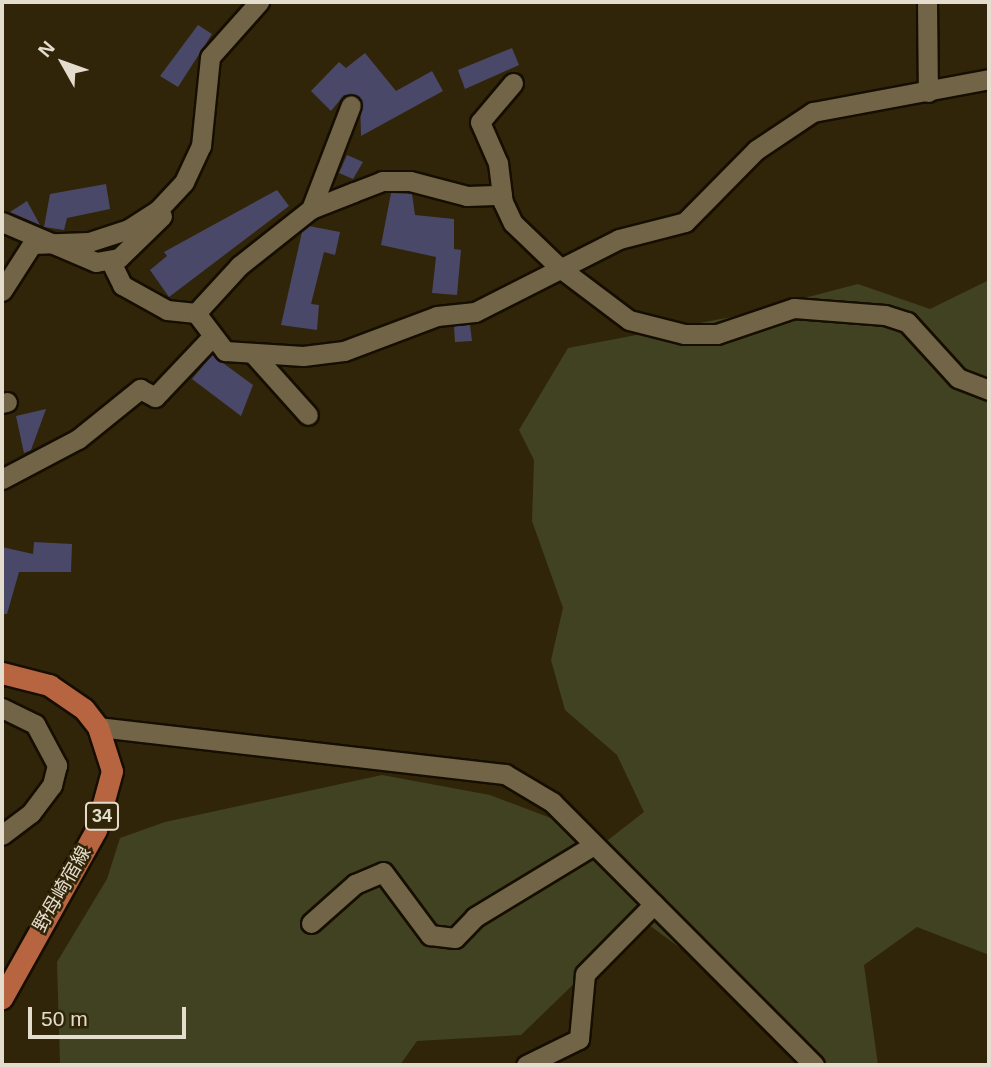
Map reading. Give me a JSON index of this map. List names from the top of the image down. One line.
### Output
{"streets":{"main road":["34","野母崎宿線"]},"scale_bar":"50 m","north":"top left"}
